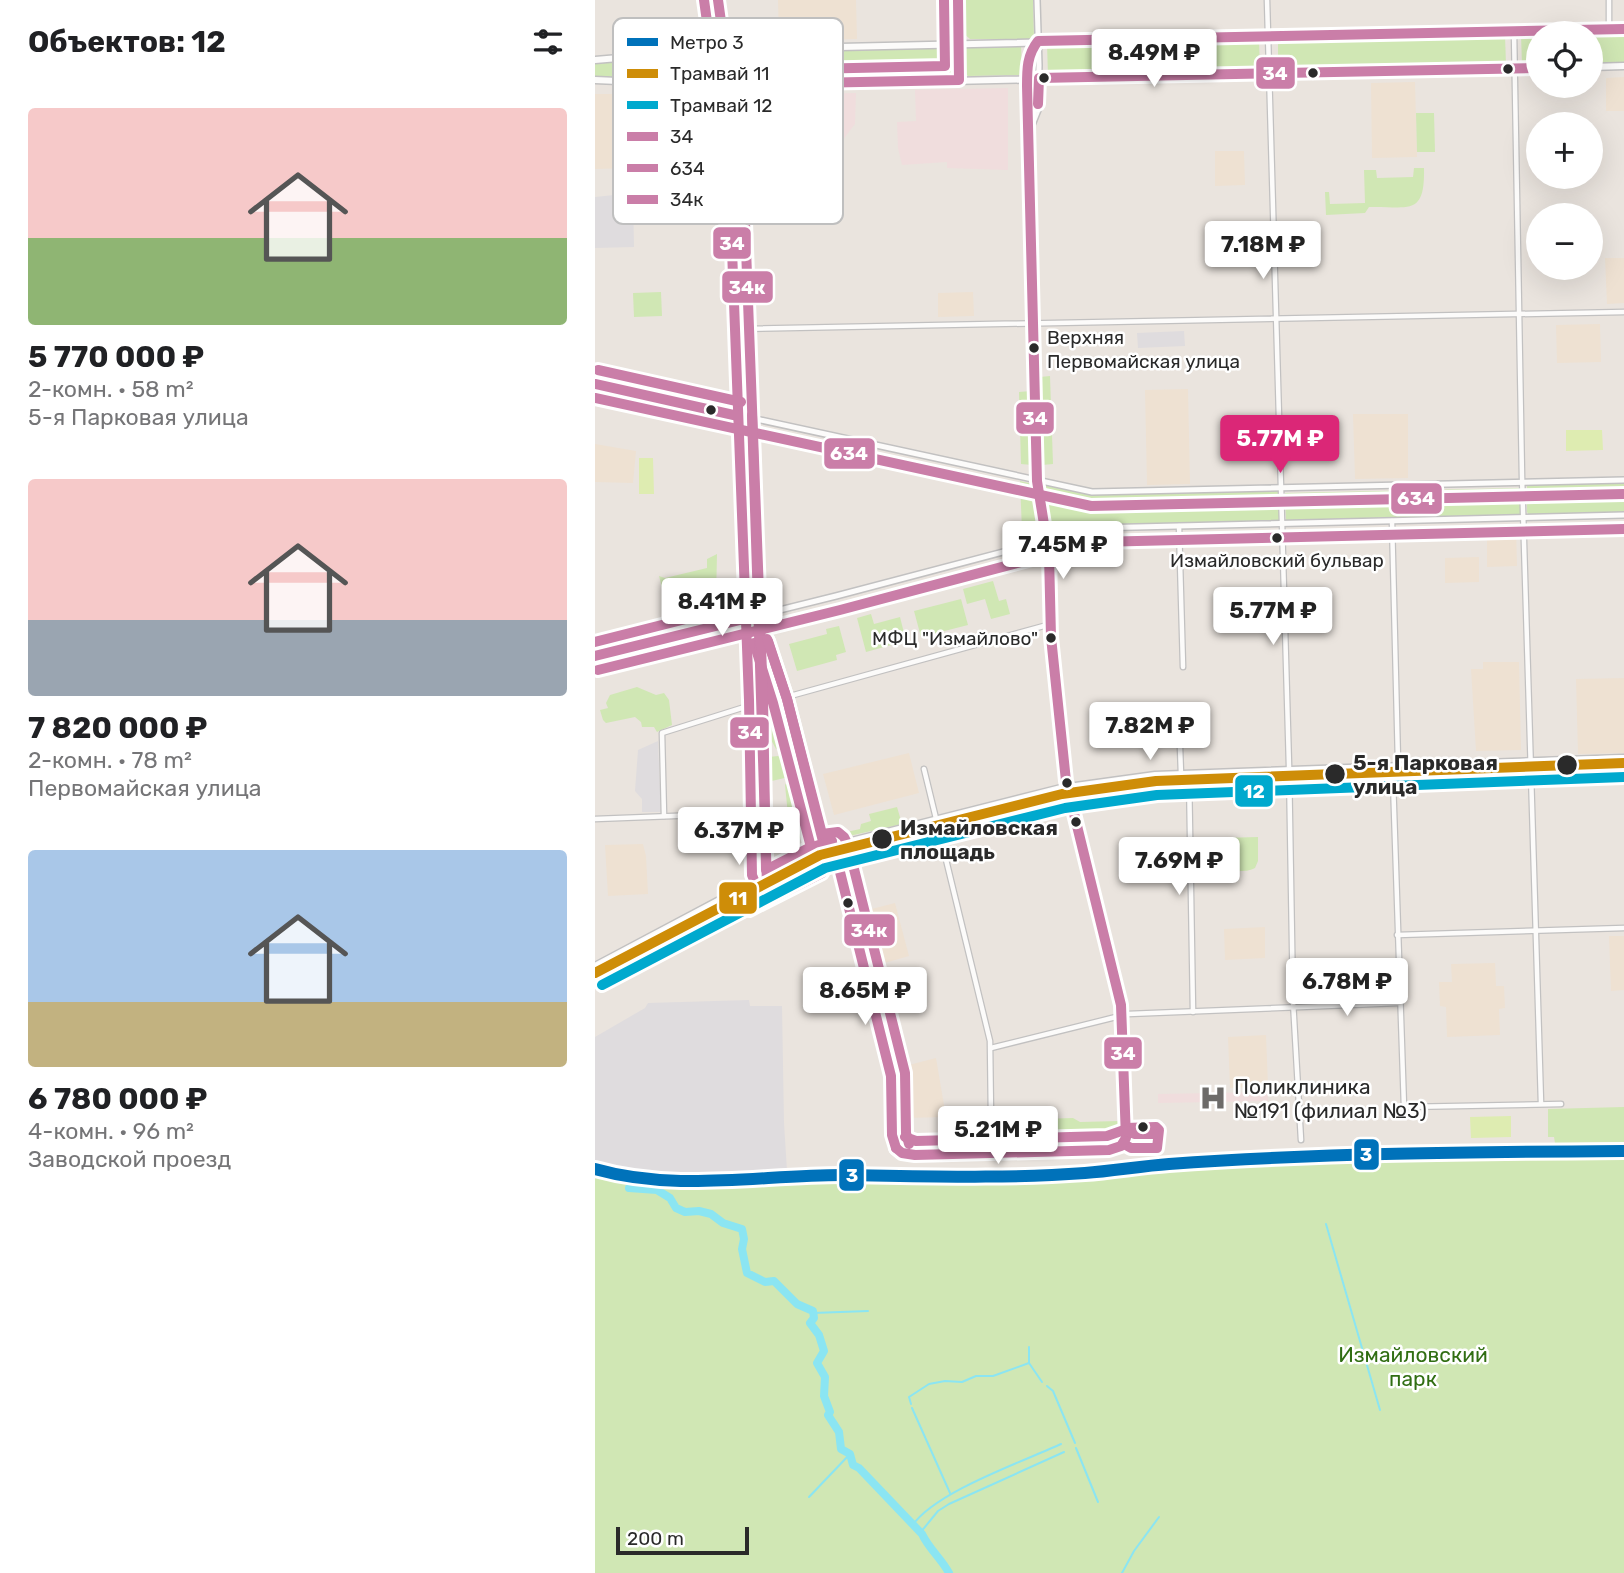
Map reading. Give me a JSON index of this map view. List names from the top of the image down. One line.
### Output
{"parks":["Измайловский парк"],"places":{"other":["Верхняя Первомайская улица","Измайловский бульвар","МФЦ \"Измайлово\"","5-я Парковая улица","Измайловская площадь"],"hospital":["Поликлиника №191 (филиал №3)"]},"lines":["transit line 34","transit line 34к","transit line 634","tram line 11","tram line 12","metro line 3"],"legend":["Метро 3","Трамвай 11","Трамвай 12","34","634","34к"],"scale_bar":"200 m","page":{"heading":"Объектов: 12","map_buttons":["+","−"],"price":["8.49M ₽","7.18M ₽","5.77M ₽","7.45M ₽","8.41M ₽","5.77M ₽","7.82M ₽","6.37M ₽","7.69M ₽","6.78M ₽","8.65M ₽","5.21M ₽"],"list":[{"name":"5 770 000 ₽","note":"2-комн. · 58 m² · 5-я Парковая улица"},{"name":"7 820 000 ₽","note":"2-комн. · 78 m² · Первомайская улица"},{"name":"6 780 000 ₽","note":"4-комн. · 96 m² · Заводской проезд"}],"scale":"200 m"}}
